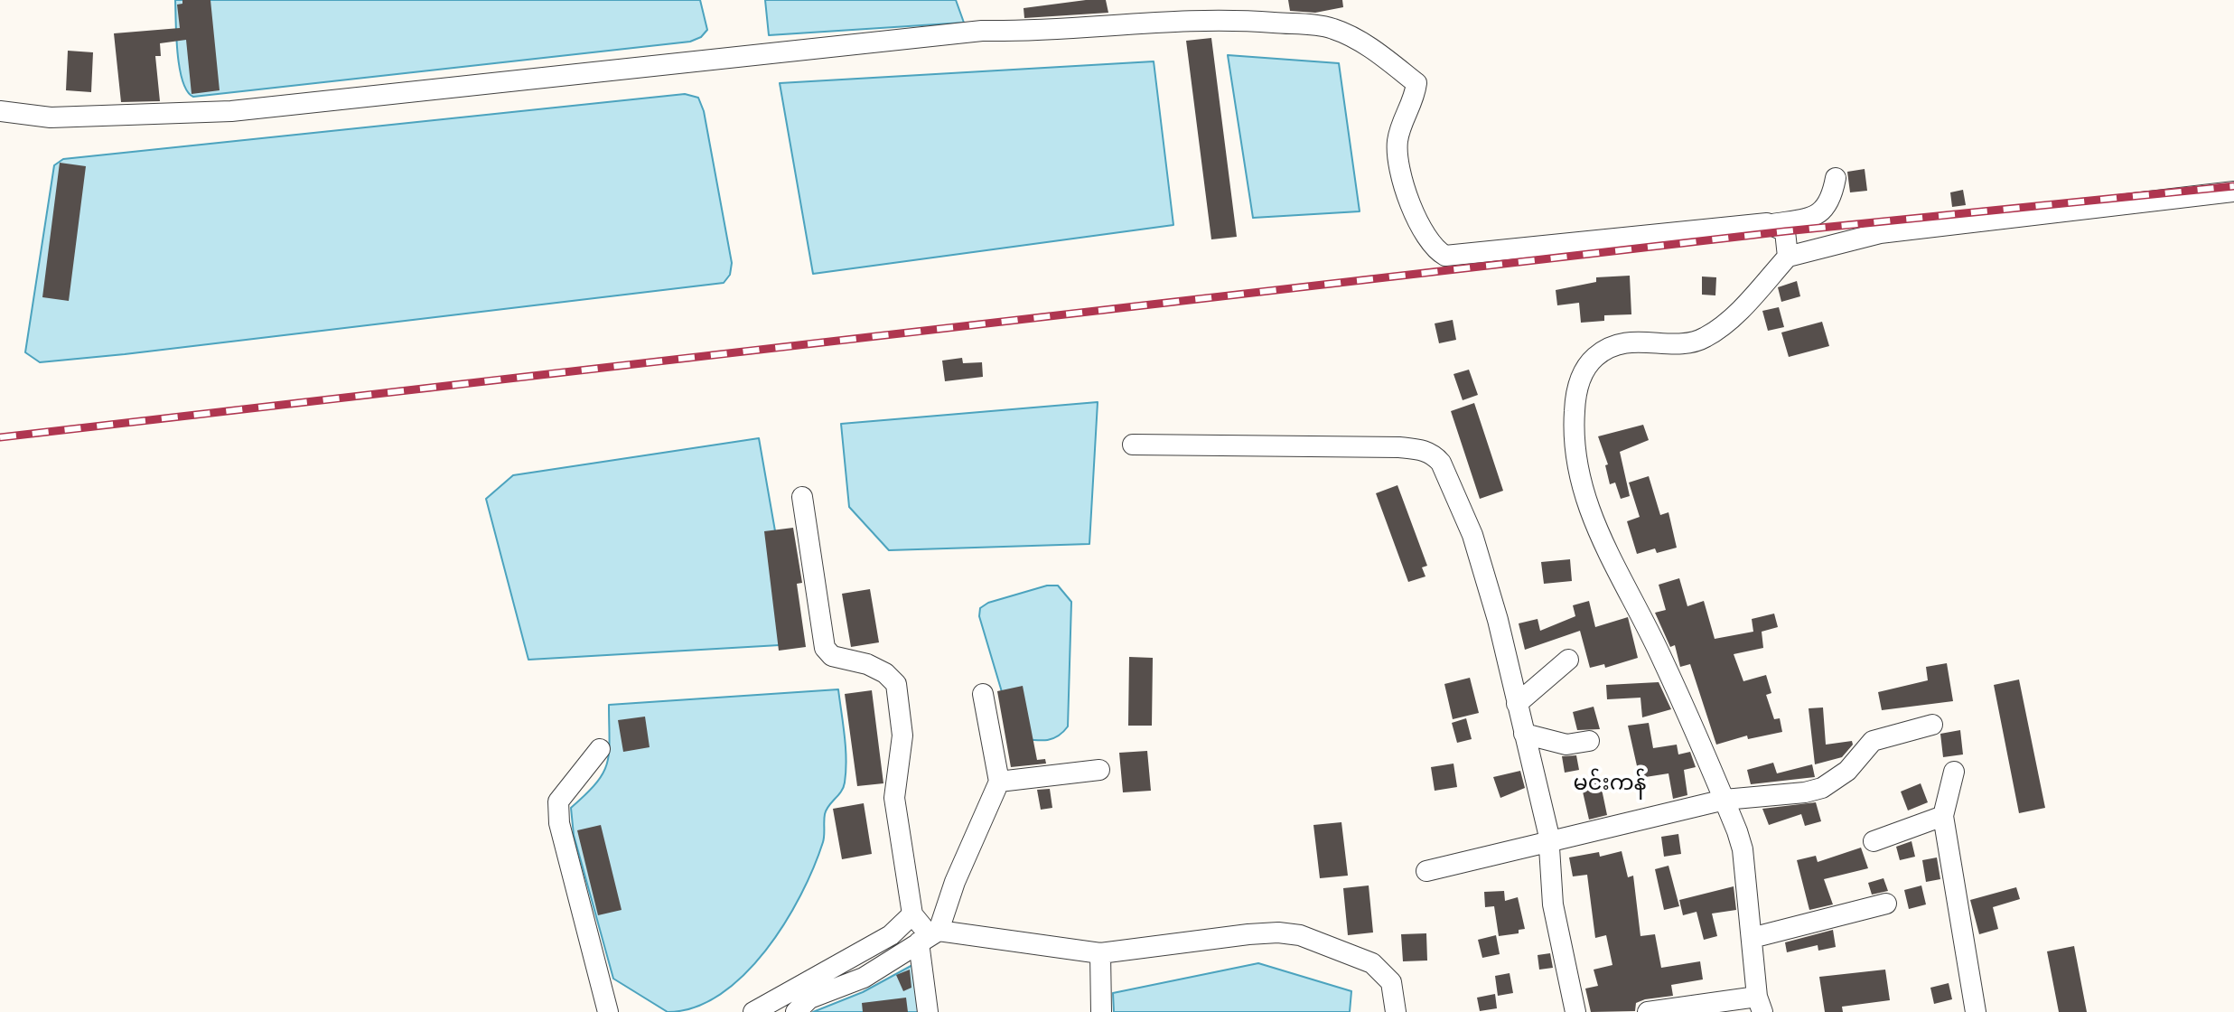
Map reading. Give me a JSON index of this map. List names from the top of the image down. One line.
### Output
{"districts":["မင်းကန်"]}
